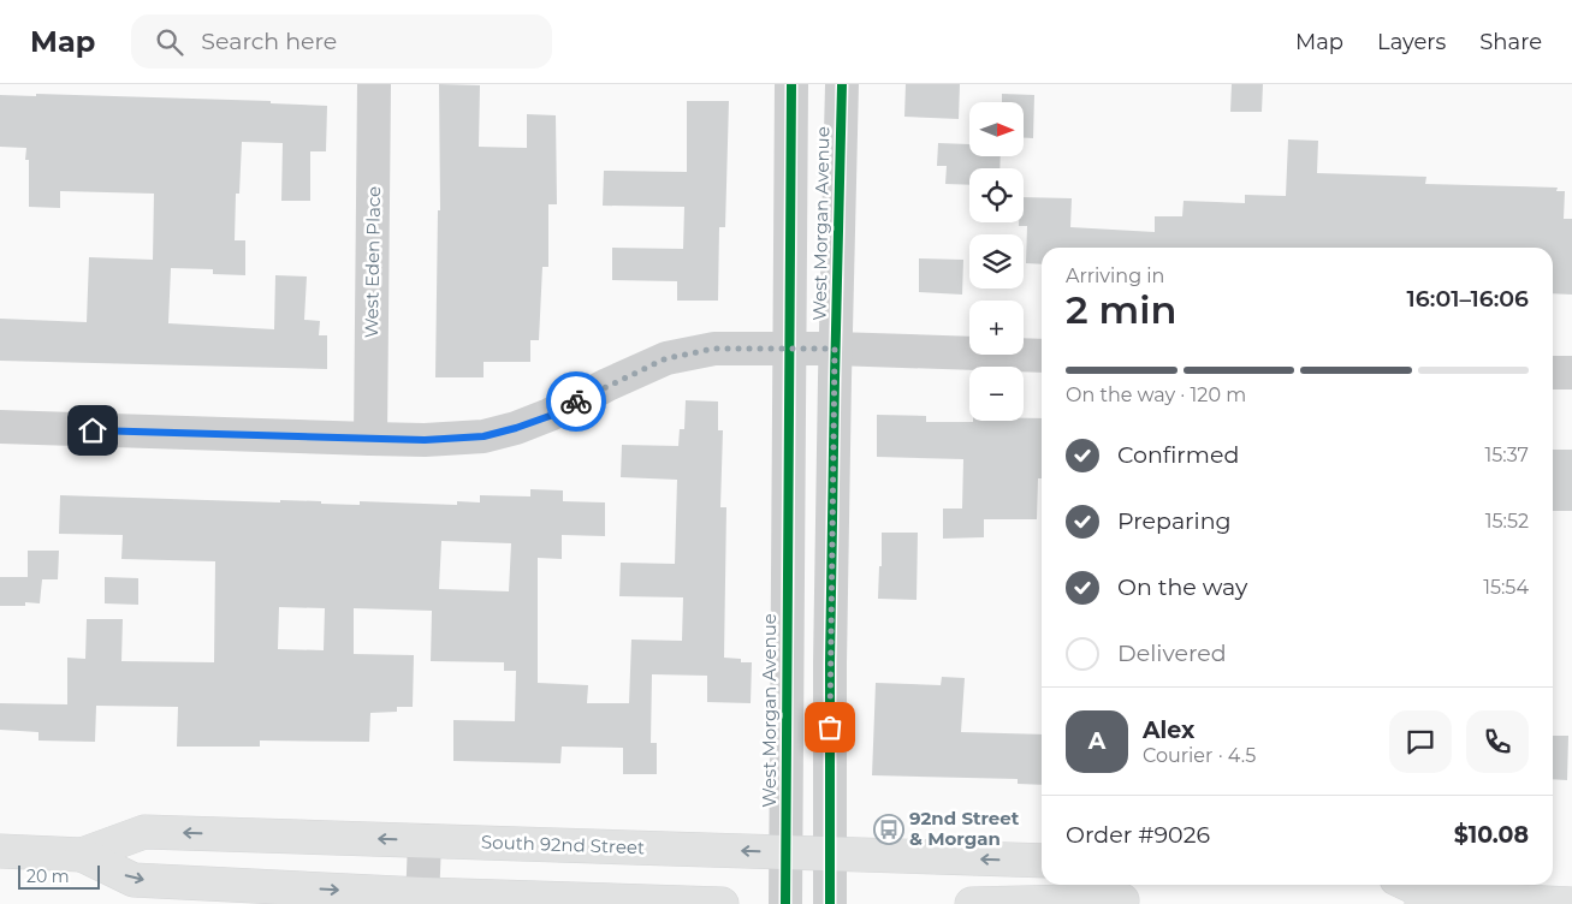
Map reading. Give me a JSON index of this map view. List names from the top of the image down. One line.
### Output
{"streets":{"main road":["South 92nd Street"],"street":["West Morgan Avenue","West Eden Place"]},"crossings":[["West Morgan Avenue","South 92nd Street"]],"places":{"bus stop":["92nd Street & Morgan"]},"scale_bar":"20 m","north":"right","page":{"header":"Map","search":"Search here","nav":["Map","Layers","Share"],"map_buttons":["+","−"],"heading":["2 min","Arriving in","16:01–16:06"],"panel":["Alex","Courier · 4.5","Order #9026","$10.08"],"bar":"On the way · 120 m","list":[["Confirmed","15:37"],["Preparing","15:52"],["On the way","15:54"],"Delivered"],"round":"A","scale":"20 m"}}
